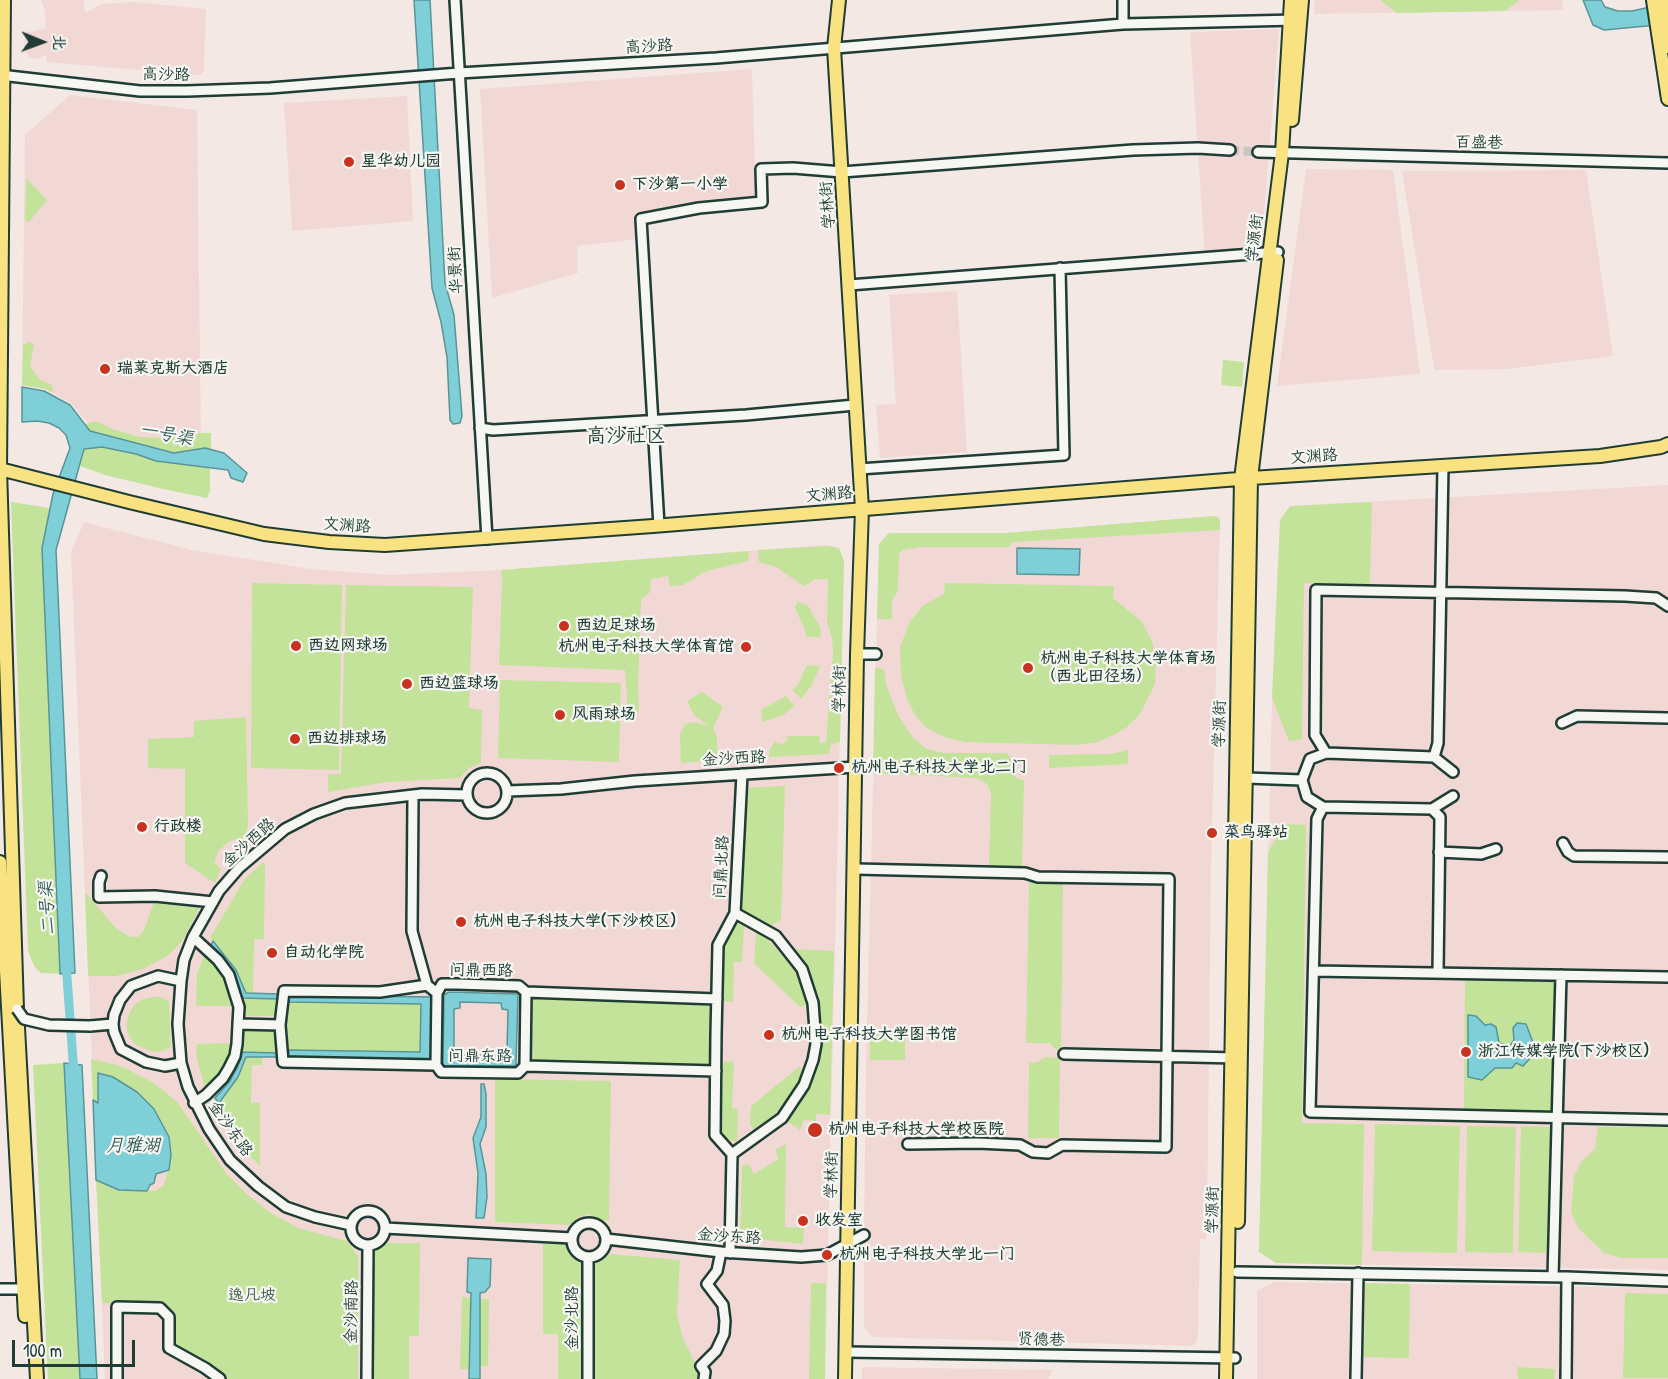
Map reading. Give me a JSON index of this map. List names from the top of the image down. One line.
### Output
{"streets":{"main road":["学林街","学源街","文渊路"],"street":["高沙路","百盛巷","华景街","金沙西路","问鼎北路","问鼎西路","问鼎东路","金沙东路","金沙南路","金沙北路","贤德巷"]},"crossings":[["高沙路","学林街"],["高沙路","学源街"],["高沙路","华景街"],["百盛巷","学源街"],["学林街","文渊路"],["学林街","金沙西路"],["学林街","金沙东路"],["学林街","贤德巷"],["学源街","文渊路"],["学源街","贤德巷"],["华景街","文渊路"],["金沙西路","问鼎北路"],["金沙西路","金沙东路"],["问鼎西路","问鼎东路"],["金沙东路","金沙南路"],["金沙东路","金沙北路"]],"districts":["高沙社区"],"water":["一号渠","二号渠","月雅湖"],"parks":["逸凡坡"],"places":["星华幼儿园","下沙第一小学","瑞莱克斯大酒店","西边足球场","西边网球场","杭州电子科技大学体育馆","杭州电子科技大学体育场 （西北田径场）","西边篮球场","风雨球场","西边排球场","杭州电子科技大学北二门","行政楼","菜鸟驿站","杭州电子科技大学(下沙校区)","自动化学院","杭州电子科技大学图书馆","浙江传媒学院(下沙校区)","杭州电子科技大学校医院","收发室","杭州电子科技大学北一门"],"scale_bar":"100 m","north":"right"}
